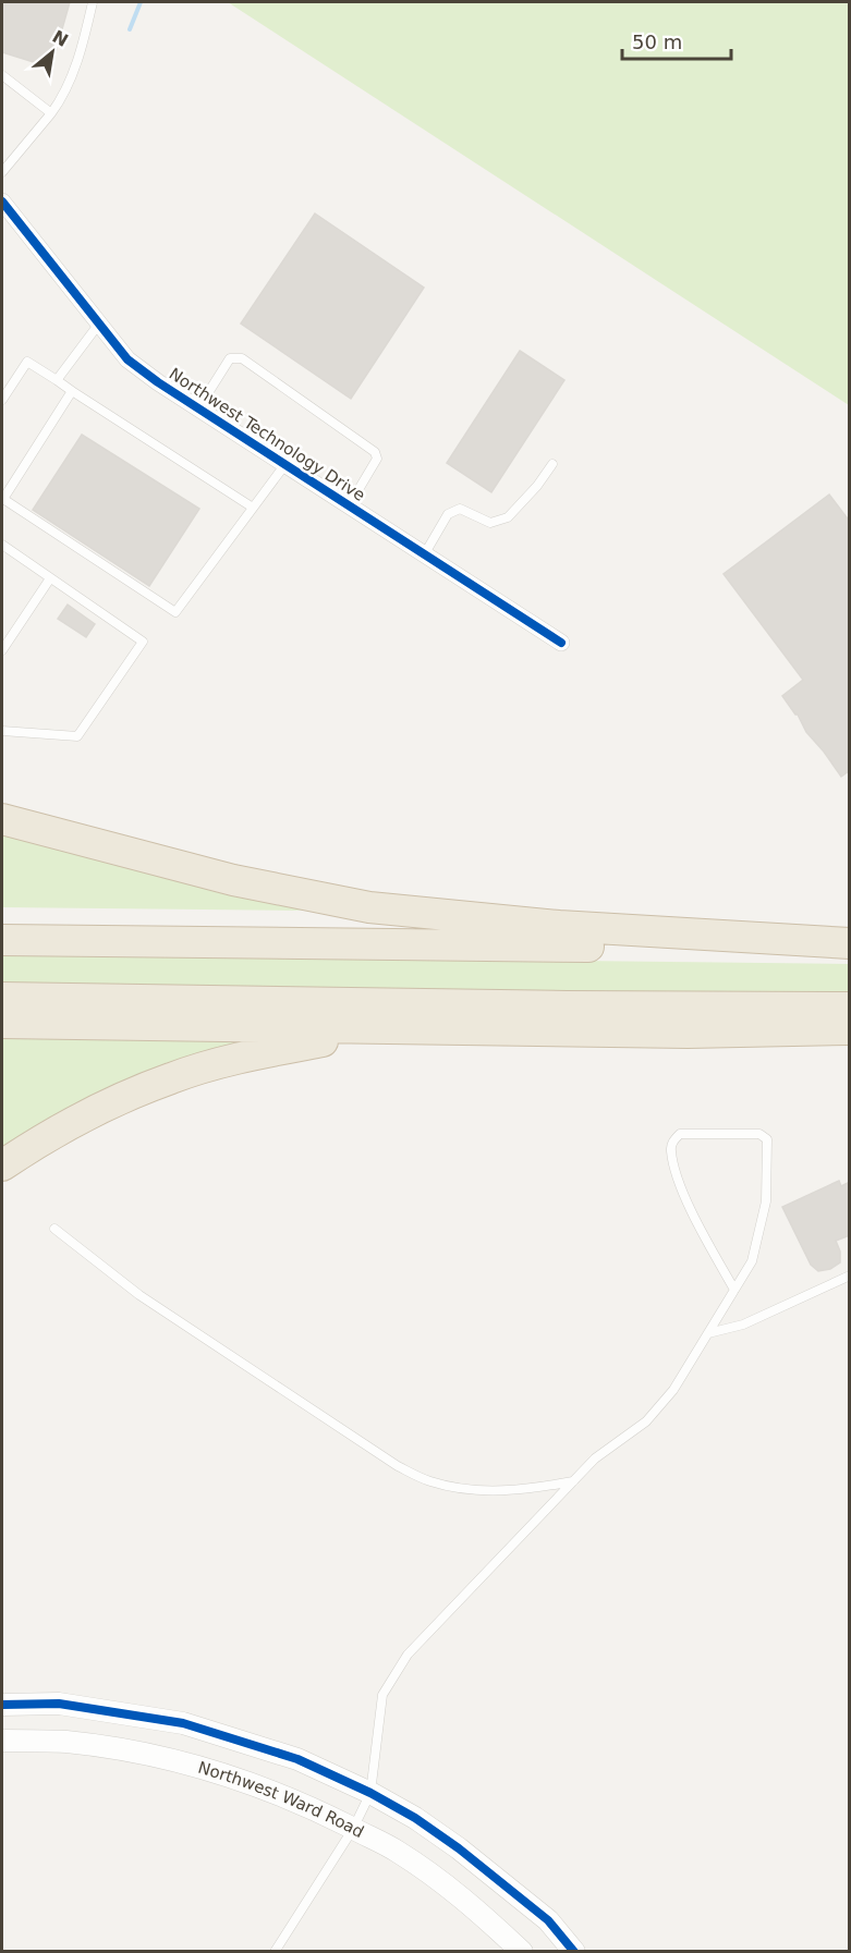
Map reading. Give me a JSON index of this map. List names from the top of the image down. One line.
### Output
{"streets":{"street":["Northwest Technology Drive","Northwest Ward Road"]},"scale_bar":"50 m","north":"top right"}
